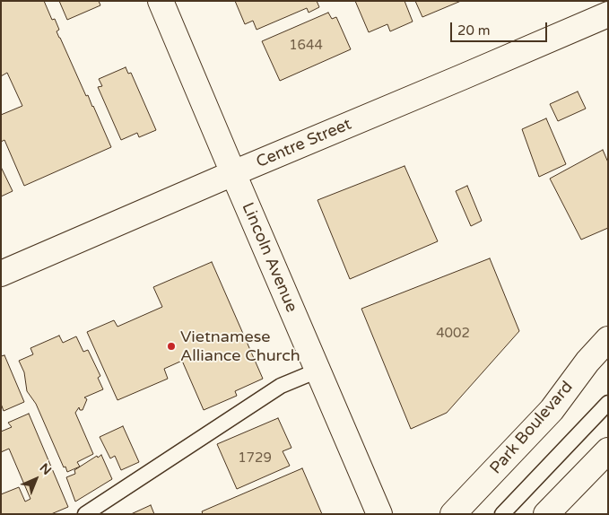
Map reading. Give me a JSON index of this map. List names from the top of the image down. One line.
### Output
{"streets":{"street":["Centre Street","Lincoln Avenue","Park Boulevard"]},"crossings":[["Centre Street","Lincoln Avenue"]],"places":["Vietnamese Alliance Church"],"house_numbers":["1644","4002","1729"],"scale_bar":"20 m","north":"top right"}
